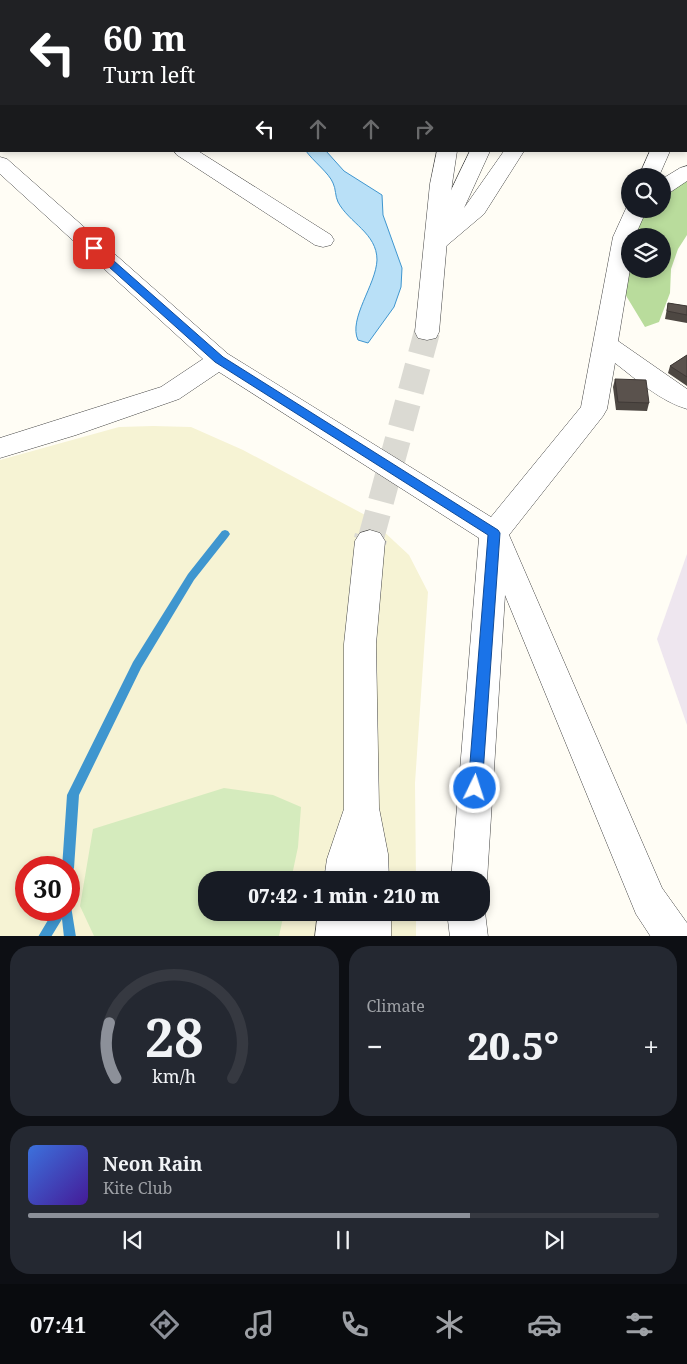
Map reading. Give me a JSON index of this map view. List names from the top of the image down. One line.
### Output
{"page":{"turn":["60 m","Turn left"],"limit":"30","trip":"07:42 · 1 min · 210 m","tile":"Climate","heat":["−","20.5°","+"],"song":["Neon Rain","Kite Club"],"tabs":"07:41","gauge":["28","km/h"]}}
